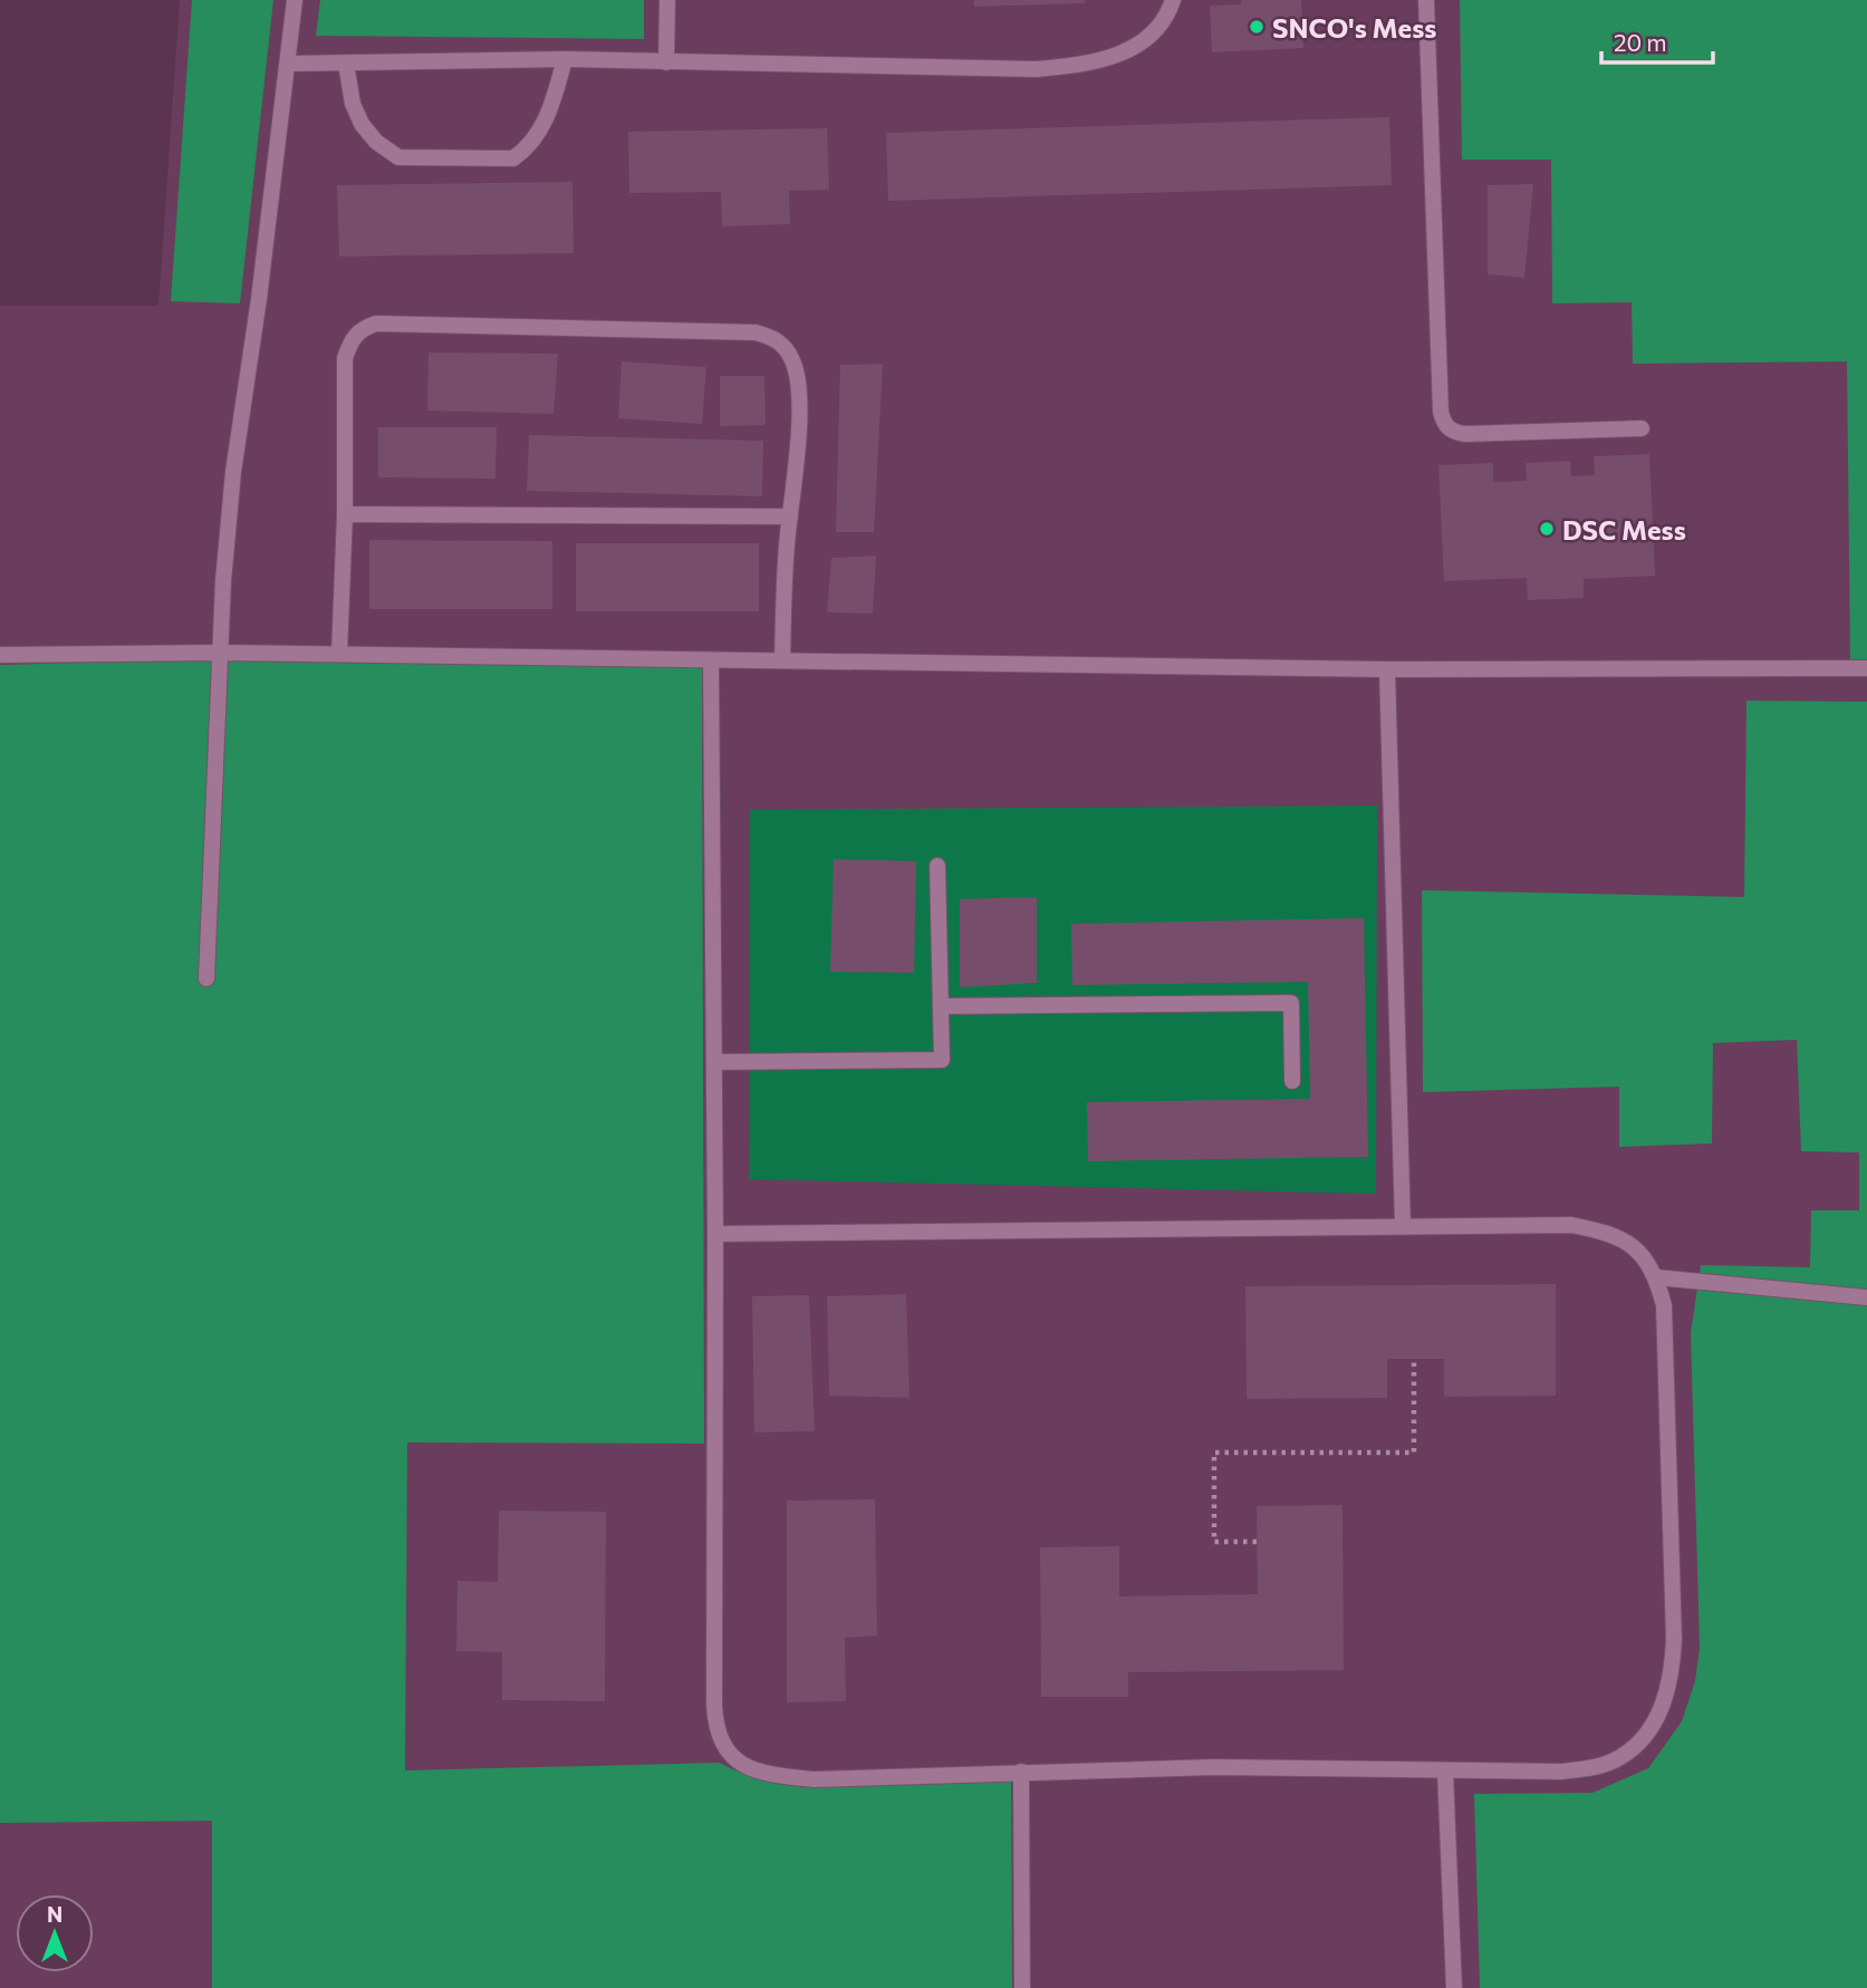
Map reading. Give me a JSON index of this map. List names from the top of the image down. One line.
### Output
{"places":["SNCO's Mess","DSC Mess"],"scale_bar":"20 m","north":"top"}
